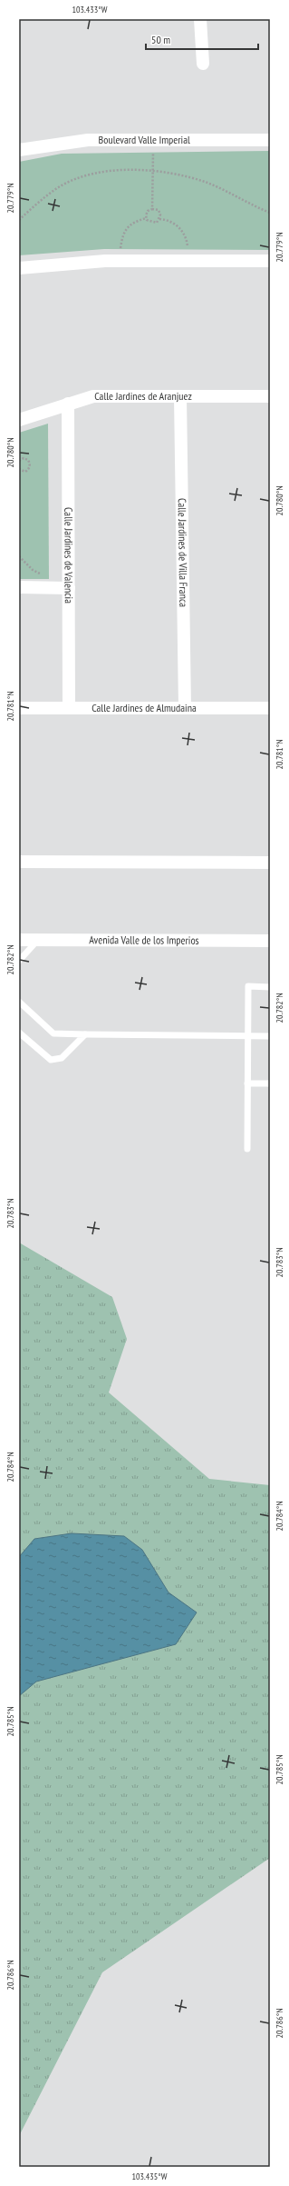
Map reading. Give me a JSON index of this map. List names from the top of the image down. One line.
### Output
{"streets":{"street":["Boulevard Valle Imperial","Calle Jardines de Aranjuez","Calle Jardines de Villa Franca","Calle Jardines de Valencia","Calle Jardines de Almudaina","Avenida Valle de los Imperios"]},"crossings":[["Calle Jardines de Aranjuez","Calle Jardines de Villa Franca"],["Calle Jardines de Aranjuez","Calle Jardines de Valencia"],["Calle Jardines de Villa Franca","Calle Jardines de Almudaina"],["Calle Jardines de Valencia","Calle Jardines de Almudaina"]],"scale_bar":"50 m","coordinates":["103.433°W","20.779°N","20.780°N","20.781°N","20.782°N","20.783°N","20.784°N","20.785°N","20.786°N","103.435°W"]}
